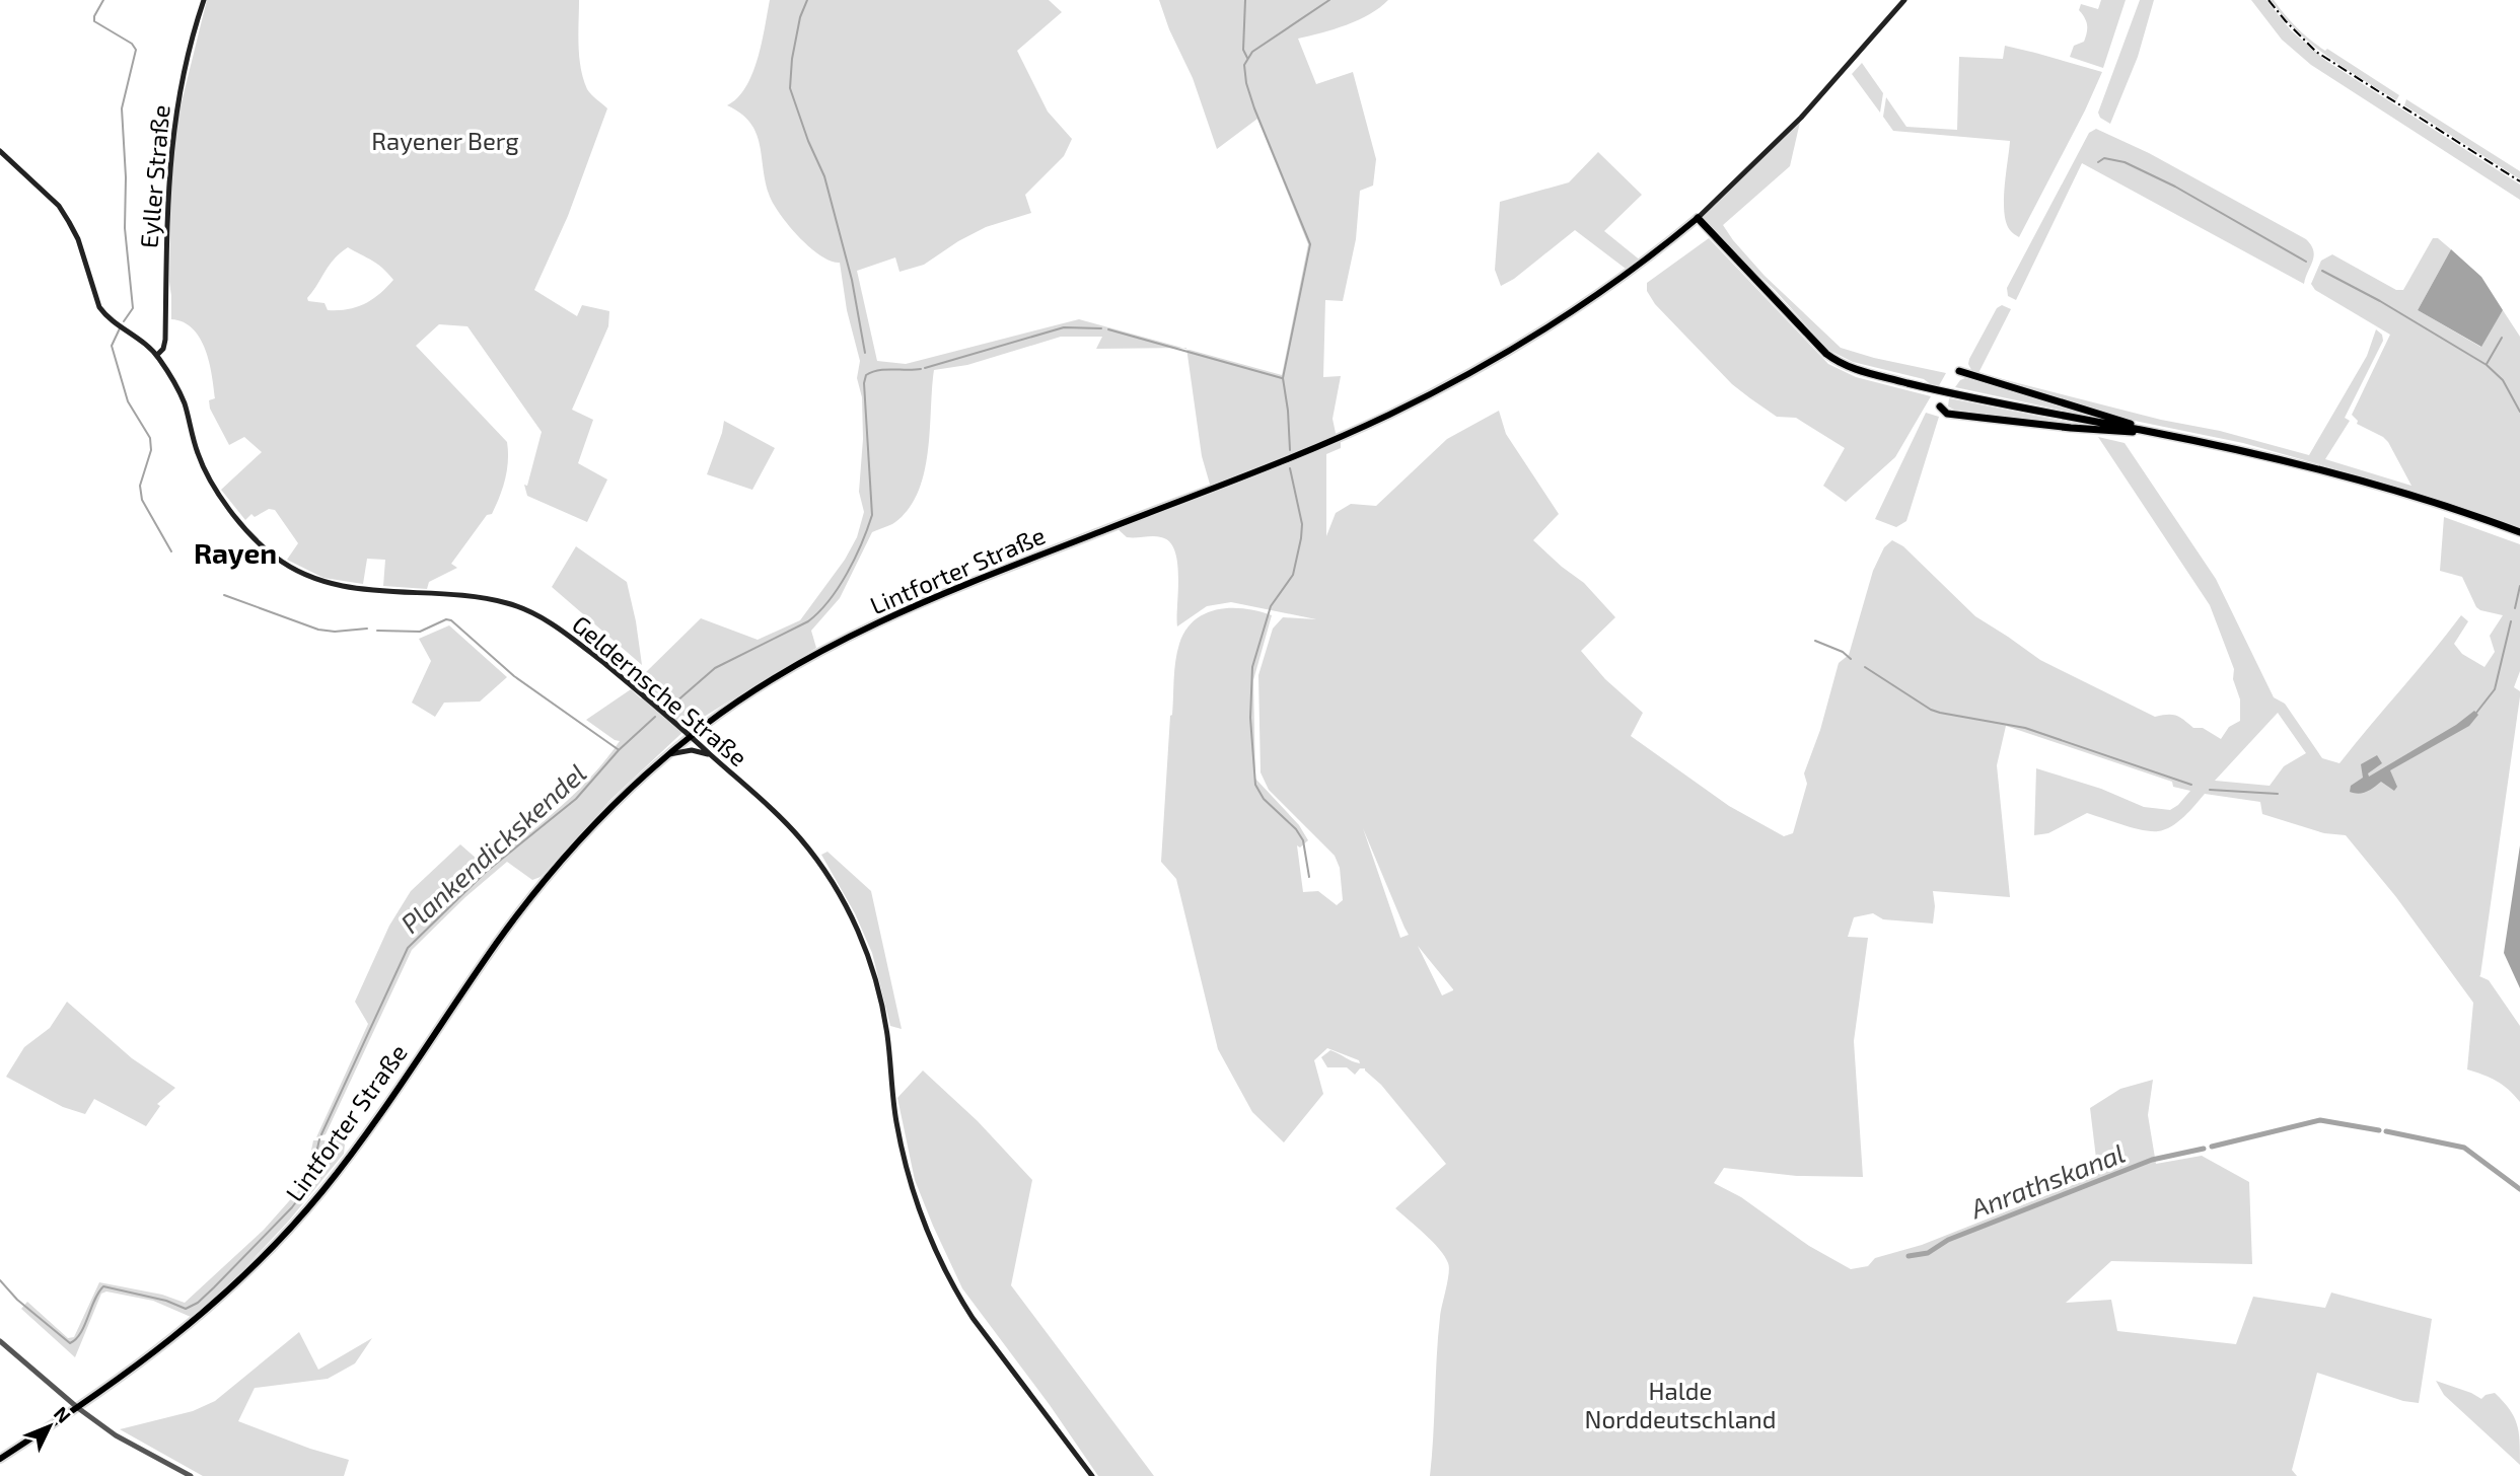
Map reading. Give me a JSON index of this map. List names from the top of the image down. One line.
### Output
{"streets":{"main road":["Eyller Straße","Lintforter Straße","Geldernsche Straße"]},"crossings":[["Eyller Straße","Geldernsche Straße"],["Lintforter Straße","Geldernsche Straße"]],"districts":["Rayen"],"water":["Plankendickskendel","Anrathskanal"],"parks":["Rayener Berg","Halde Norddeutschland"],"north":"top right"}
